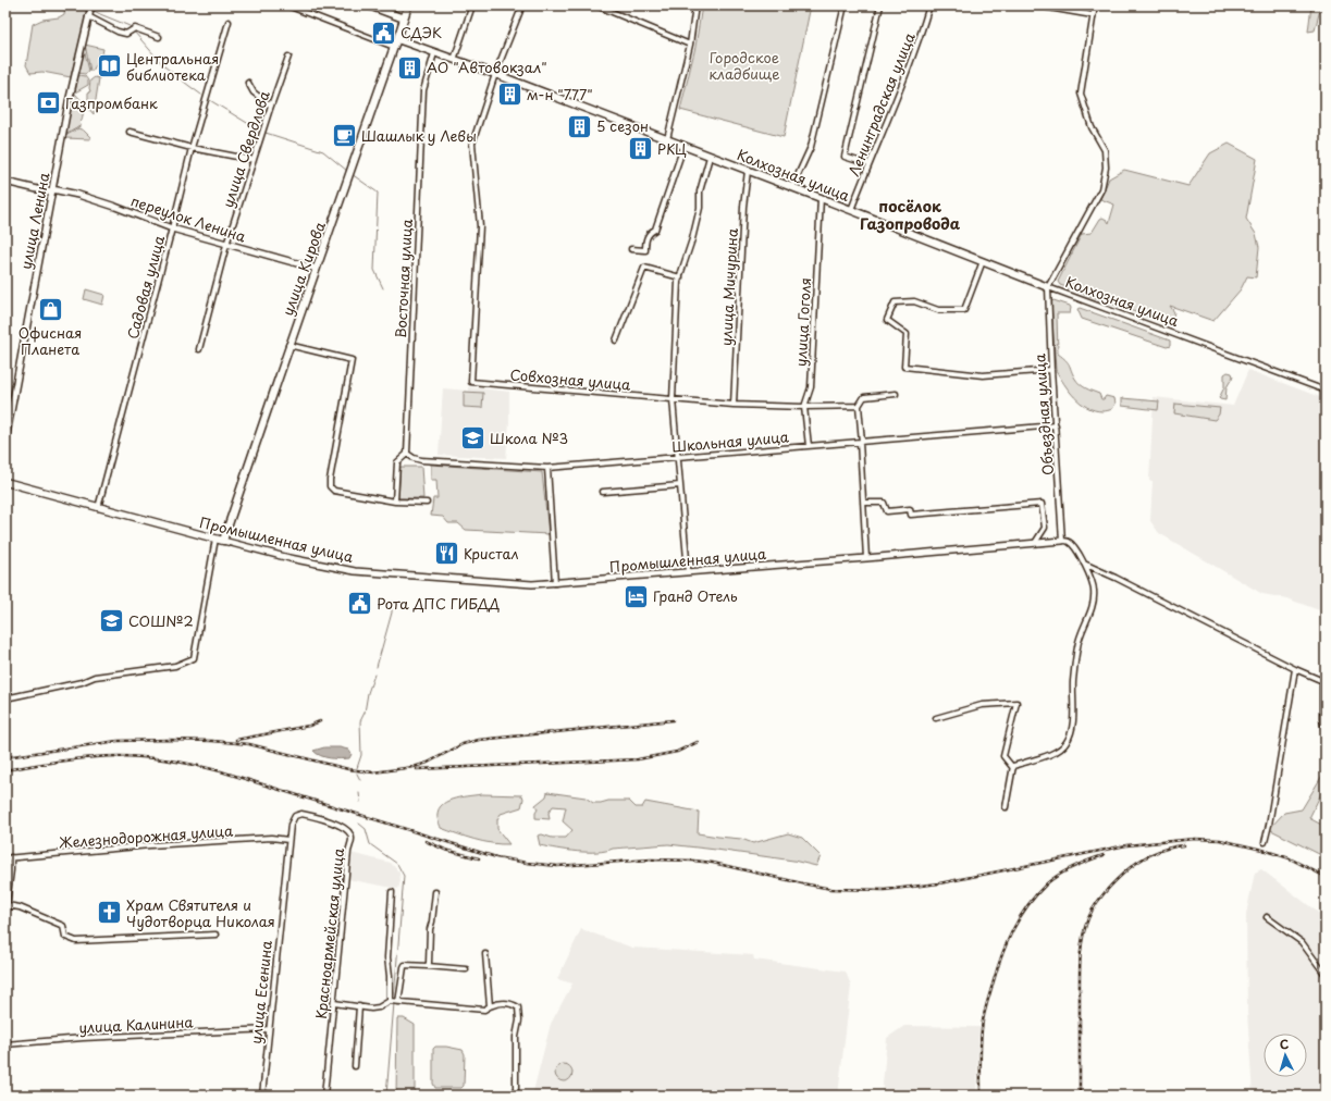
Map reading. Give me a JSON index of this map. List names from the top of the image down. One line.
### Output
{"streets":{"main road":["Колхозная улица","улица Кирова","Промышленная улица"],"street":["Ленинградская улица","улица Свердлова","переулок Ленина","улица Ленина","Восточная улица","Садовая улица","улица Мичурина","улица Гоголя","Совхозная улица","Объездная улица","Школьная улица","Железнодорожная улица","Красноармейская улица","улица Есенина","улица Калинина"]},"crossings":[["Ленинградская улица","Колхозная улица"],["улица Свердлова","переулок Ленина"],["Колхозная улица","улица Кирова"],["Колхозная улица","Восточная улица"],["Колхозная улица","улица Мичурина"],["Колхозная улица","улица Гоголя"],["Колхозная улица","Совхозная улица"],["Колхозная улица","Объездная улица"],["переулок Ленина","улица Ленина"],["переулок Ленина","улица Кирова"],["переулок Ленина","Садовая улица"],["улица Кирова","Промышленная улица"],["Восточная улица","Школьная улица"],["Садовая улица","Промышленная улица"],["улица Мичурина","Совхозная улица"],["улица Гоголя","Совхозная улица"],["улица Гоголя","Школьная улица"],["Объездная улица","Школьная улица"],["Объездная улица","Промышленная улица"],["Железнодорожная улица","Красноармейская улица"],["Железнодорожная улица","улица Есенина"],["Красноармейская улица","улица Есенина"],["улица Есенина","улица Калинина"]],"districts":["посёлок Газопровода"],"parks":["Городское кладбище"],"places":{"public building":["СДЭК","Рота ДПС ГИБДД"],"library":["Центральная библиотека"],"building":["АО \"Автовокзал\"","м-н \"777\"","5 сезон","РКЦ"],"bank":["Газпромбанк"],"cafe":["Шашлык у Левы"],"shop":["Офисная Планета"],"school or university":["Школа №3","СОШ№2"],"restaurant":["Кристал"],"hotel":["Гранд Отель"],"church":["Храм Святителя и Чудотворца Николая"]},"north":"top"}
